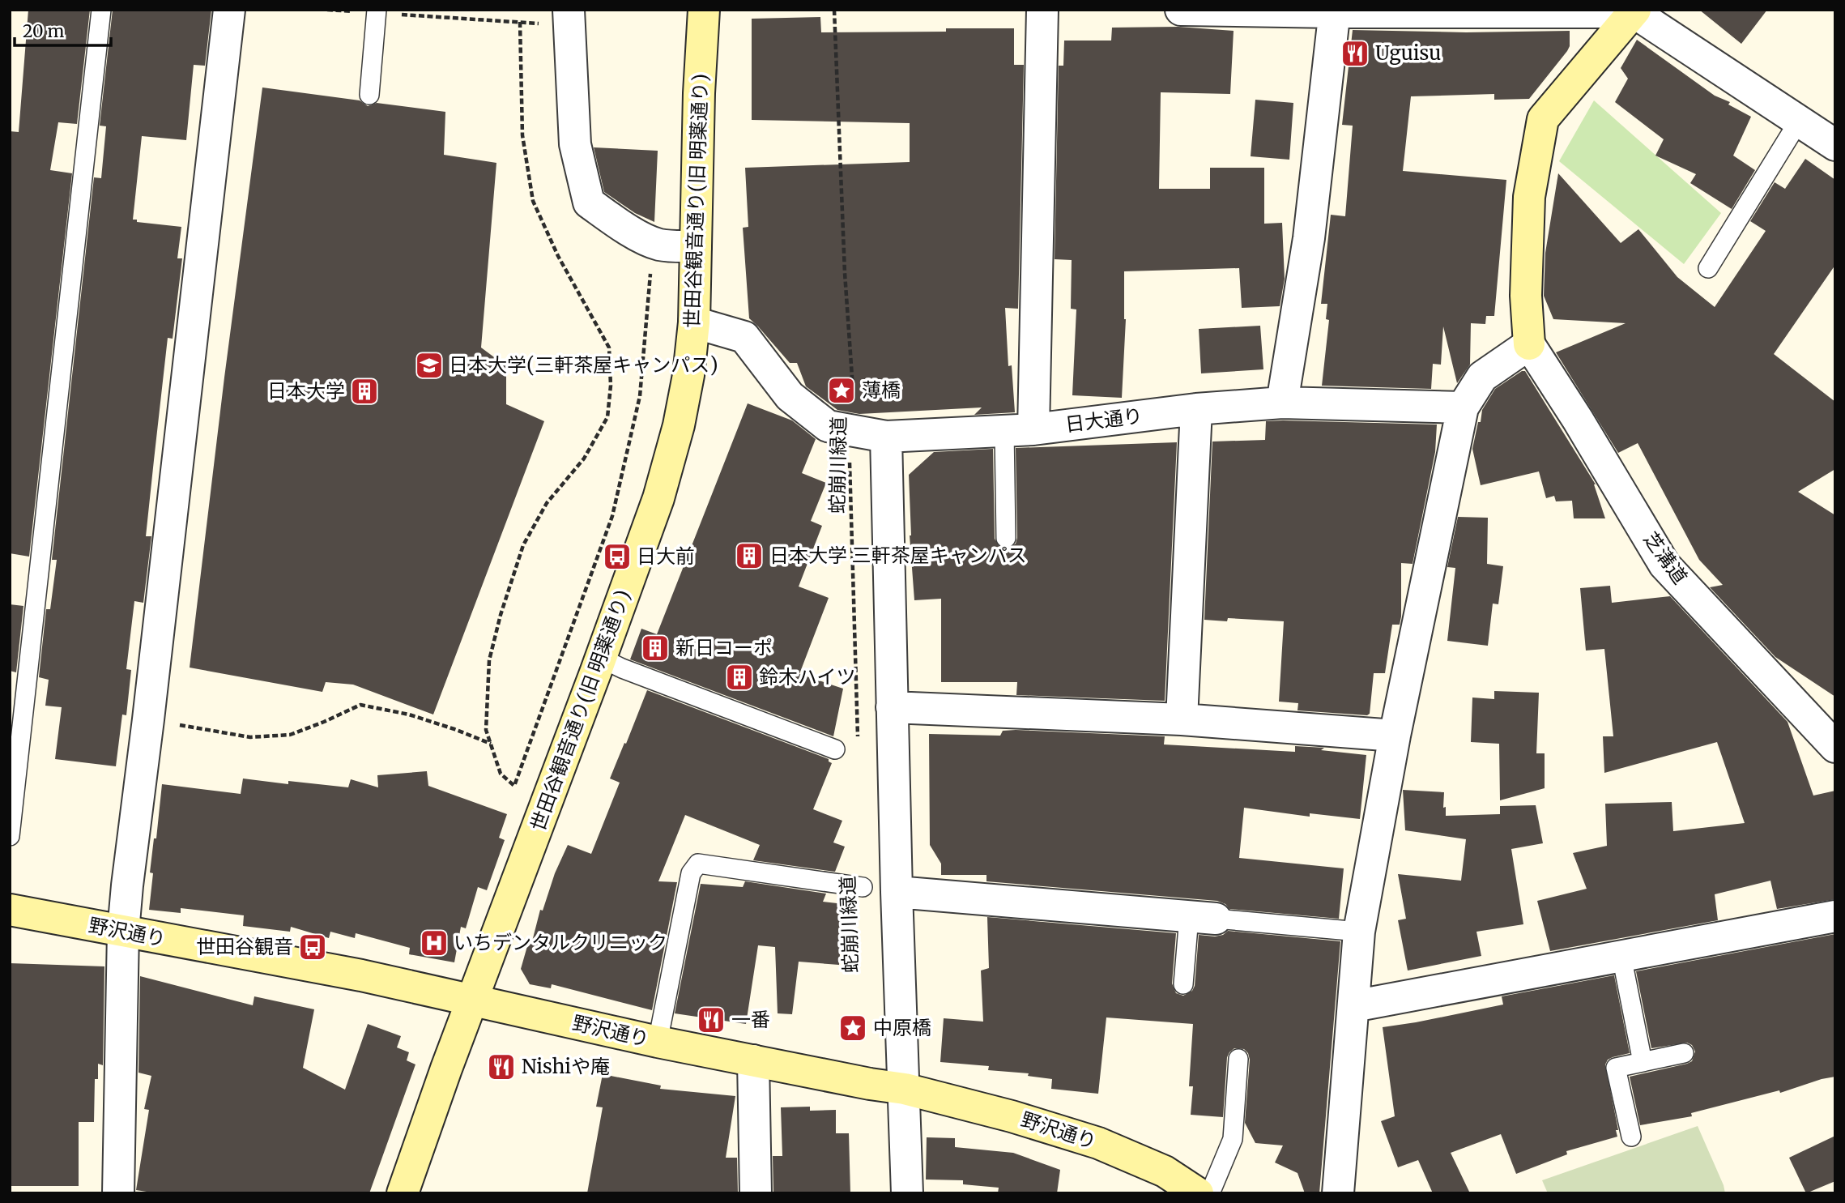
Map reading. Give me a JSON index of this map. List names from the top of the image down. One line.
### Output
{"streets":{"street":["世田谷観音通り(旧 明薬通り)","日大通り","芝溝道","野沢通り"],"path":["蛇崩川緑道"]},"crossings":[["世田谷観音通り(旧 明薬通り)","日大通り"],["世田谷観音通り(旧 明薬通り)","野沢通り"],["日大通り","蛇崩川緑道"]],"places":{"restaurant":["Uguisu","一番","Nishiや庵"],"school or university":["日本大学(三軒茶屋キャンパス)"],"place":["薄橋","中原橋"],"building":["日本大学","日本大学 三軒茶屋キャンパス","新日コーポ","鈴木ハイツ"],"bus stop":["日大前","世田谷観音"],"hospital":["いちデンタルクリニック"]},"scale_bar":"20 m"}
